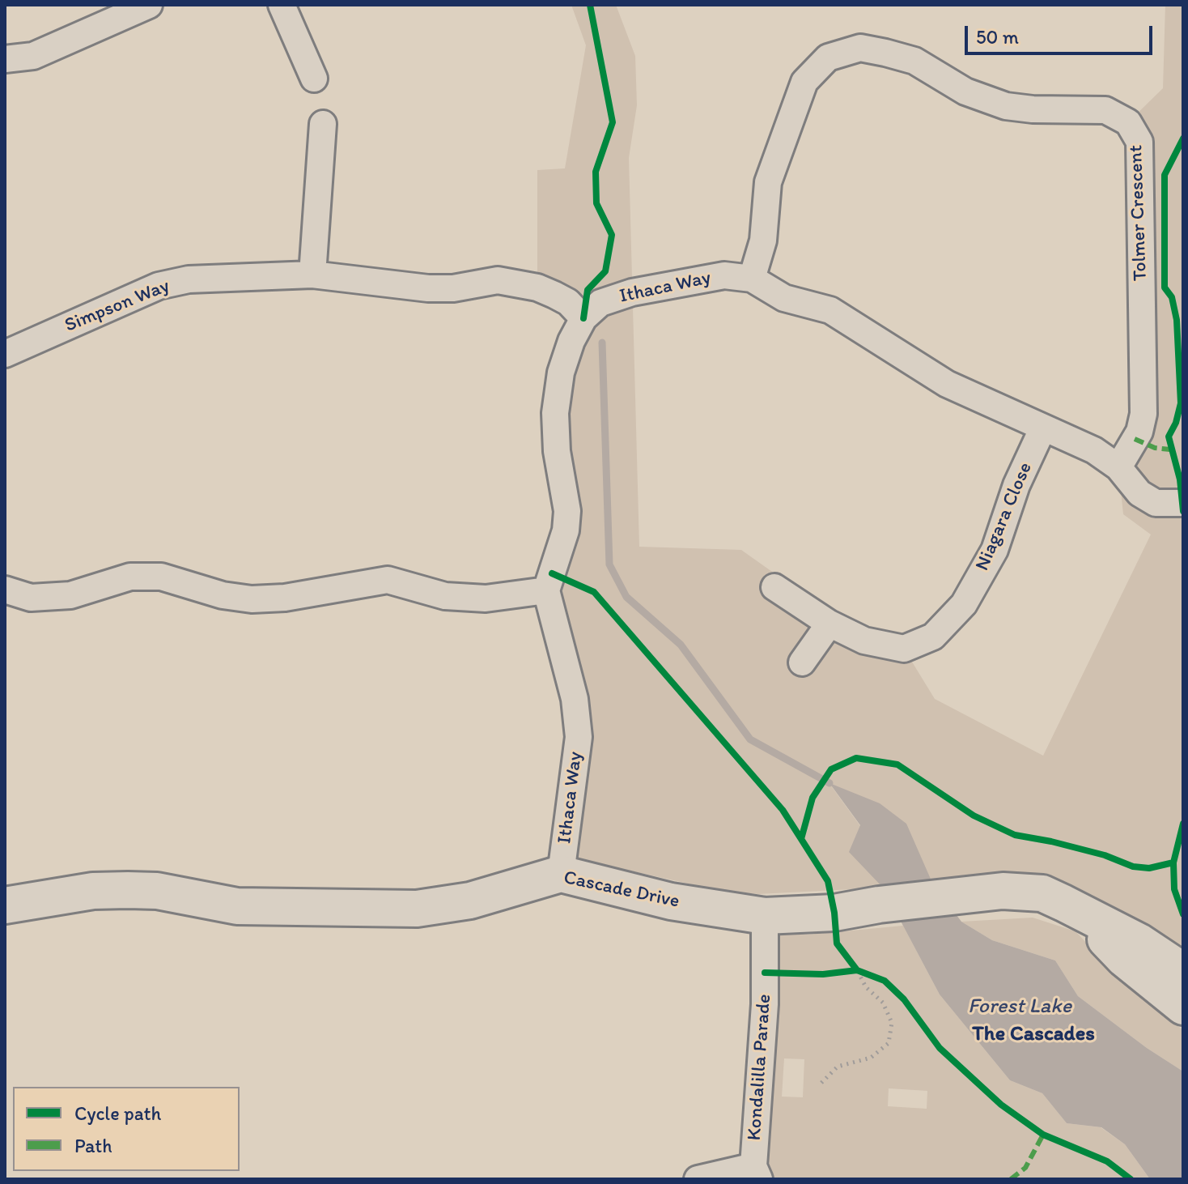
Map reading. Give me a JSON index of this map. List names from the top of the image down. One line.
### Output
{"streets":{"street":["Tolmer Crescent","Ithaca Way","Simpson Way","Niagara Close","Cascade Drive","Kondalilla Parade"]},"crossings":[["Tolmer Crescent","Ithaca Way"],["Ithaca Way","Simpson Way"],["Ithaca Way","Niagara Close"],["Ithaca Way","Cascade Drive"],["Cascade Drive","Kondalilla Parade"]],"districts":["The Cascades"],"water":["Forest Lake"],"legend":["Cycle path","Path"],"scale_bar":"50 m"}
